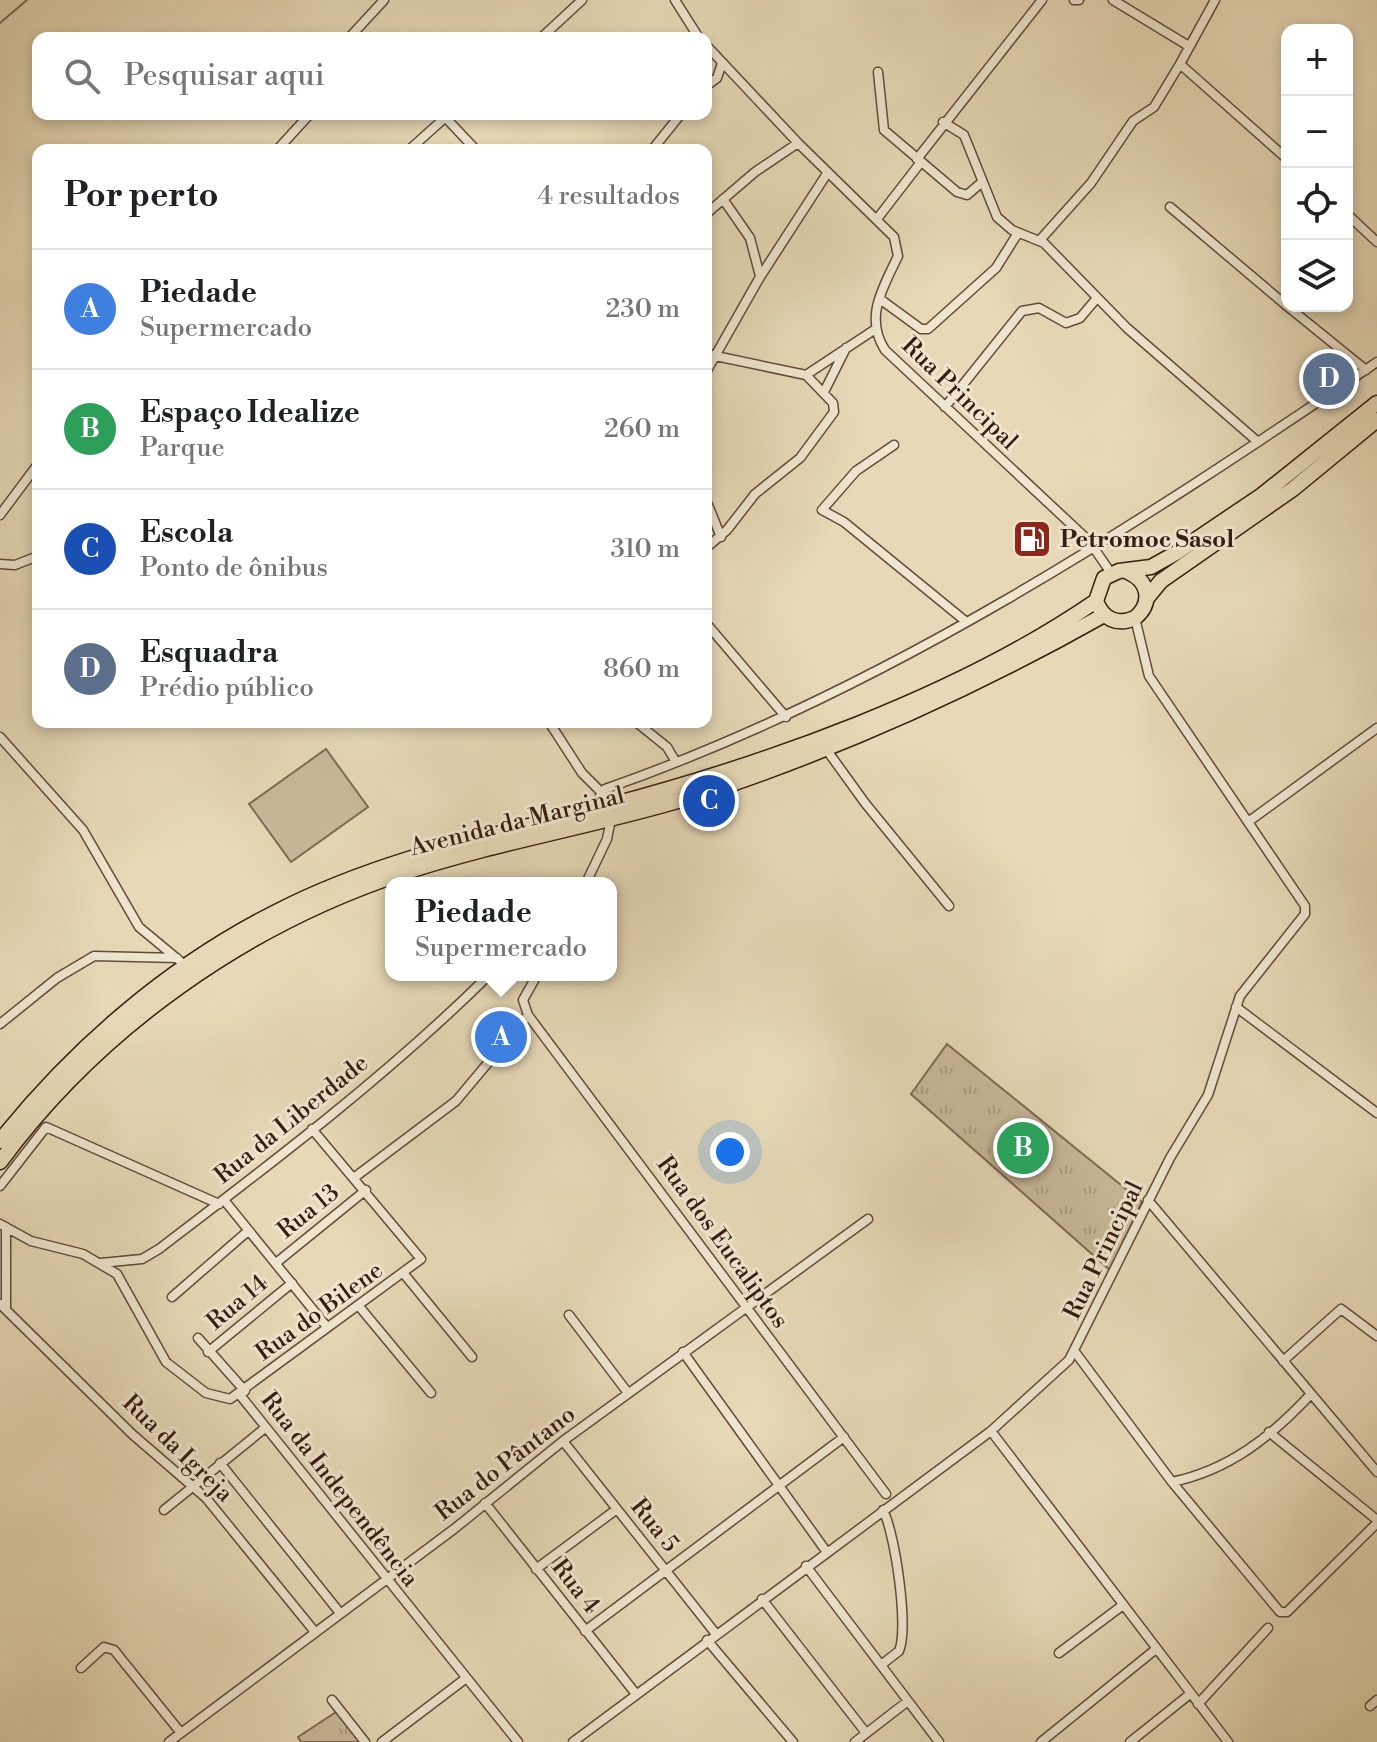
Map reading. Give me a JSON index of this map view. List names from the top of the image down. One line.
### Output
{"streets":{"main road":["Avenida da Marginal"],"street":["Rua Principal","Rua da Liberdade","Rua 13","Rua dos Eucaliptos","Rua 14","Rua do Bilene","Rua da Igreja","Rua do Pântano","Rua da Independência","Rua 5","Rua 4"]},"crossings":[["Rua Principal","Avenida da Marginal"],["Rua Principal","Rua 5"],["Rua Principal","Rua 4"],["Rua da Liberdade","Rua da Independência"],["Rua 13","Rua do Bilene"],["Rua dos Eucaliptos","Rua do Pântano"],["Rua do Bilene","Rua da Independência"],["Rua da Igreja","Rua do Pântano"],["Rua do Pântano","Rua da Independência"],["Rua do Pântano","Rua 5"],["Rua do Pântano","Rua 4"]],"places":{"fuel station":["Petromoc Sasol"]},"page":{"map_buttons":["+","−"],"search":"Pesquisar aqui","heading":["Por perto","4 resultados"],"list":[{"mark":"A","name":"Piedade","note":"Supermercado","value":"230 m"},{"mark":"B","name":"Espaço Idealize","note":"Parque","value":"260 m"},{"mark":"C","name":"Escola","note":"Ponto de ônibus","value":"310 m"},{"mark":"D","name":"Esquadra","note":"Prédio público","value":"860 m"}],"pins":["D","C","A","B"],"popup":["Piedade","Supermercado"]}}
